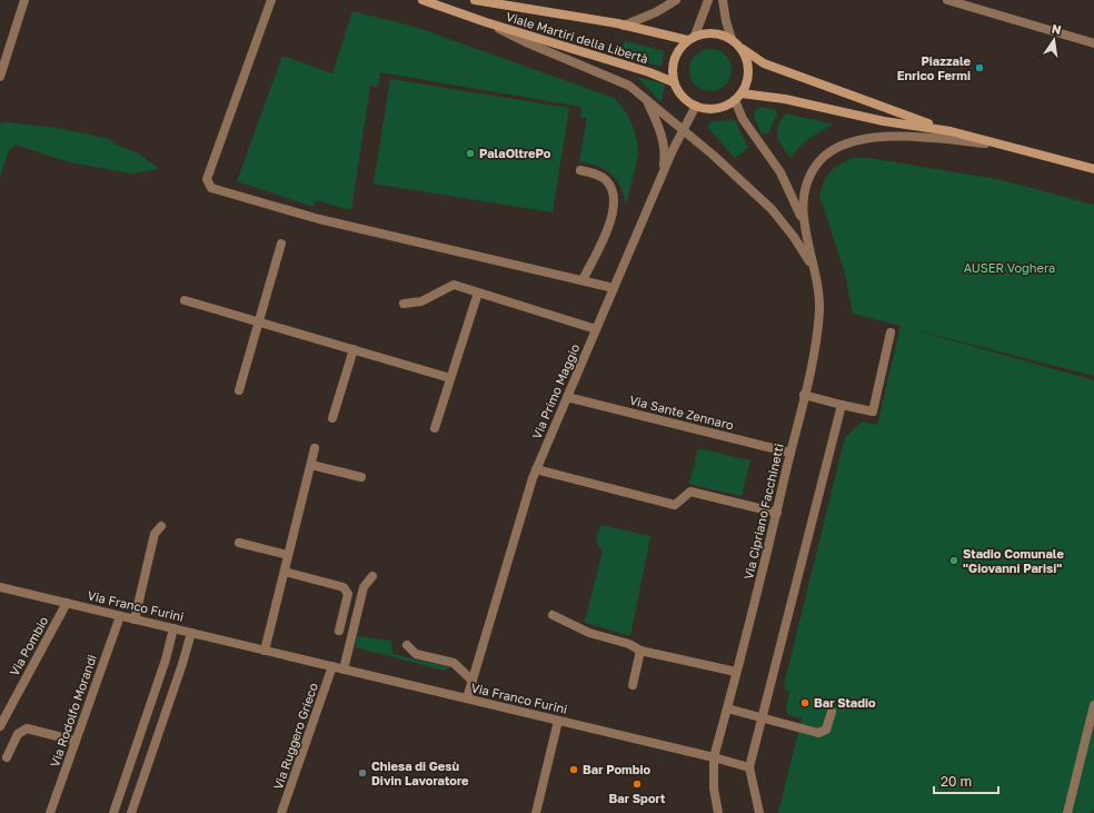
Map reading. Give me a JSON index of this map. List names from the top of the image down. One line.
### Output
{"streets":{"main road":["Viale Martiri della Libertà"],"street":["Via Primo Maggio","Via Sante Zennaro","Via Cipriano Facchinetti","Via Franco Furini","Via Pombio","Via Rodolfo Morandi","Via Ruggero Grieco"]},"crossings":[["Viale Martiri della Libertà","Via Primo Maggio"],["Viale Martiri della Libertà","Via Cipriano Facchinetti"],["Via Primo Maggio","Via Sante Zennaro"],["Via Primo Maggio","Via Cipriano Facchinetti"],["Via Primo Maggio","Via Franco Furini"],["Via Sante Zennaro","Via Cipriano Facchinetti"],["Via Cipriano Facchinetti","Via Franco Furini"],["Via Franco Furini","Via Pombio"],["Via Franco Furini","Via Rodolfo Morandi"],["Via Franco Furini","Via Ruggero Grieco"]],"parks":["AUSER Voghera"],"places":["Piazzale Enrico Fermi","PalaOltrePo","Stadio Comunale \"Giovanni Parisi\"","Bar Stadio","Bar Pombio","Chiesa di Gesù Divin Lavoratore","Bar Sport"],"scale_bar":"20 m","north":"top"}
